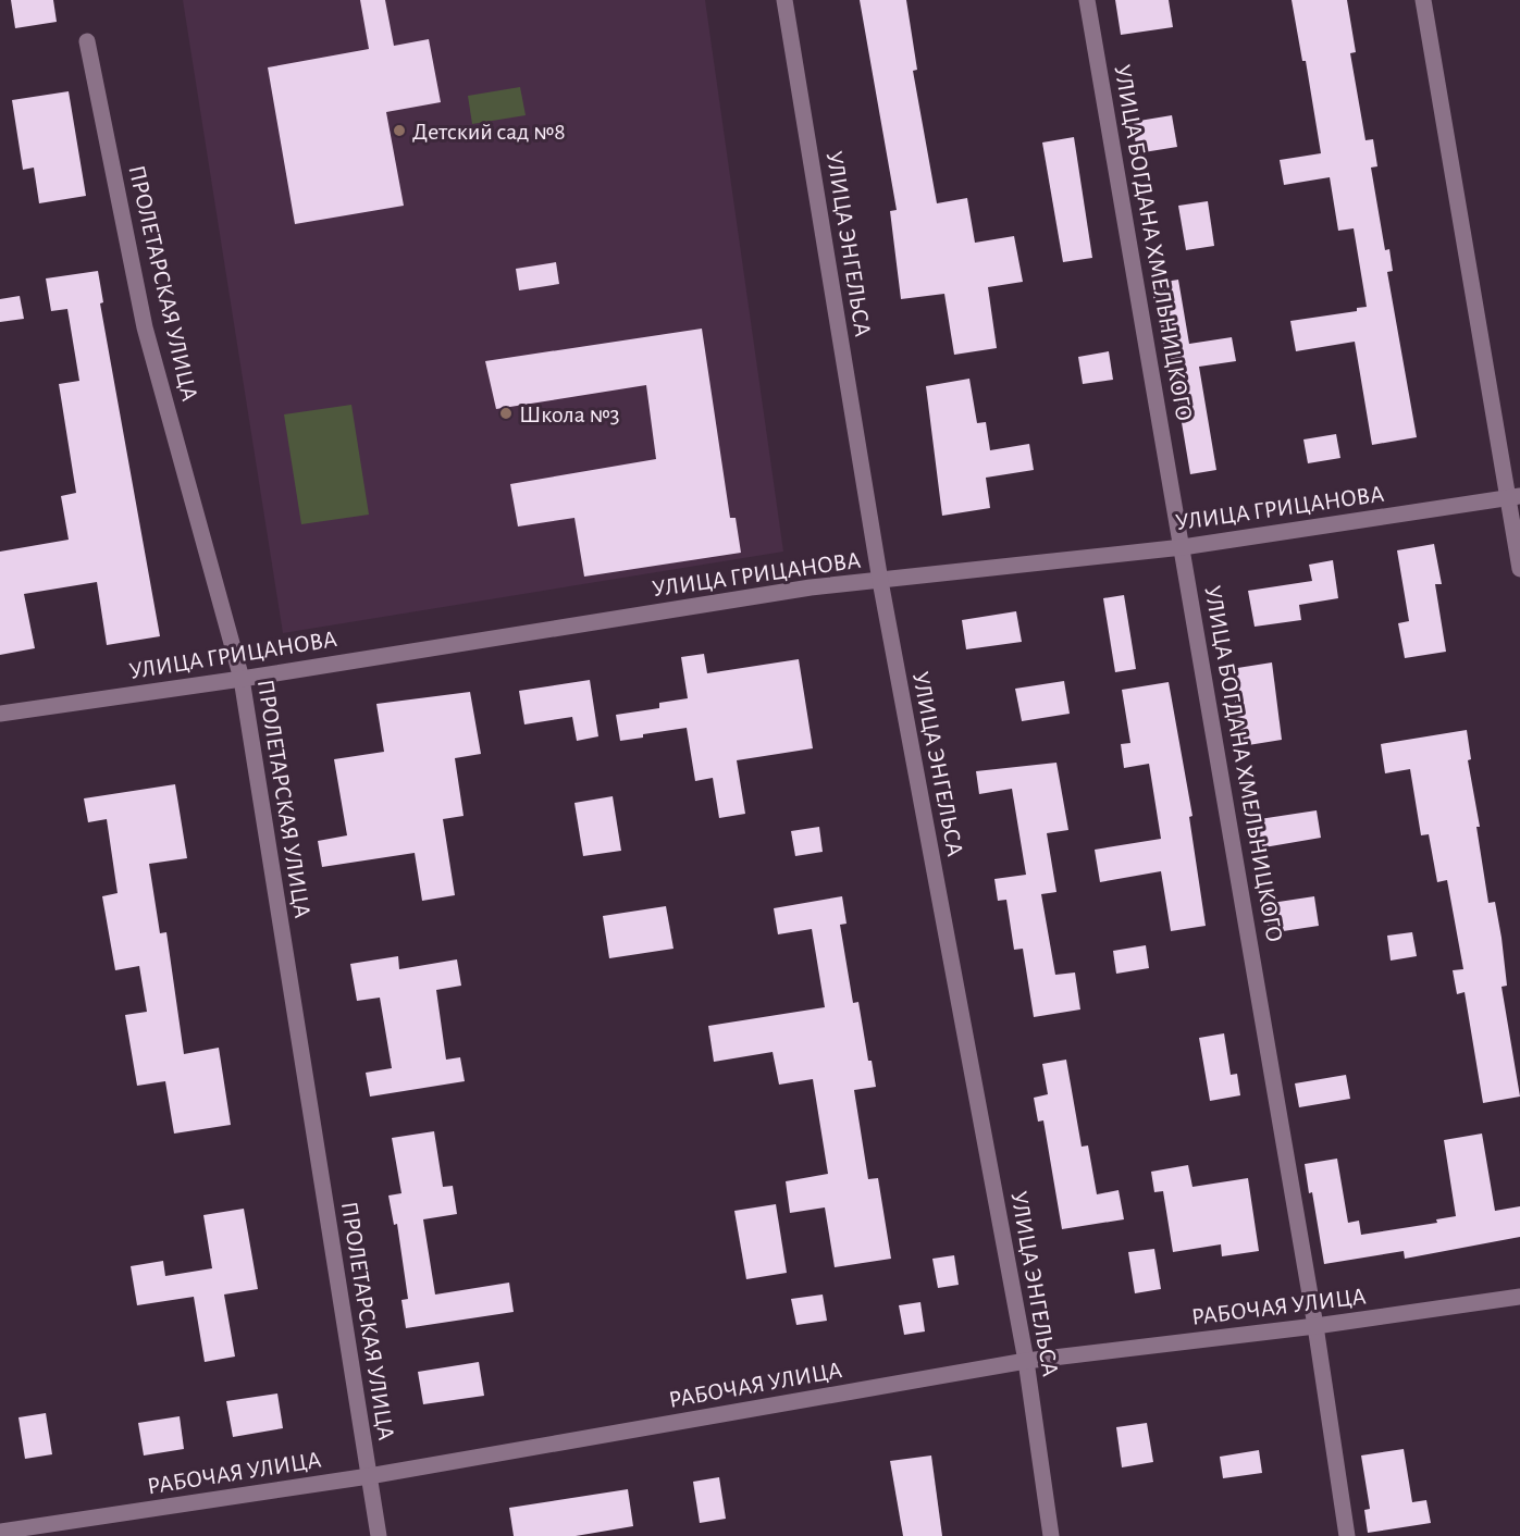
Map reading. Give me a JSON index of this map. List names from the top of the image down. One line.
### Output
{"streets":{"street":["УЛИЦА БОГДАНА ХМЕЛЬНИЦКОГО","УЛИЦА ЭНГЕЛЬСА","ПРОЛЕТАРСКАЯ УЛИЦА","УЛИЦА ГРИЦАНОВА","РАБОЧАЯ УЛИЦА"]},"crossings":[["УЛИЦА БОГДАНА ХМЕЛЬНИЦКОГО","УЛИЦА ГРИЦАНОВА"],["УЛИЦА БОГДАНА ХМЕЛЬНИЦКОГО","РАБОЧАЯ УЛИЦА"],["УЛИЦА ЭНГЕЛЬСА","УЛИЦА ГРИЦАНОВА"],["УЛИЦА ЭНГЕЛЬСА","РАБОЧАЯ УЛИЦА"],["ПРОЛЕТАРСКАЯ УЛИЦА","УЛИЦА ГРИЦАНОВА"],["ПРОЛЕТАРСКАЯ УЛИЦА","РАБОЧАЯ УЛИЦА"]],"places":["Детский сад №8","Школа №3"]}
